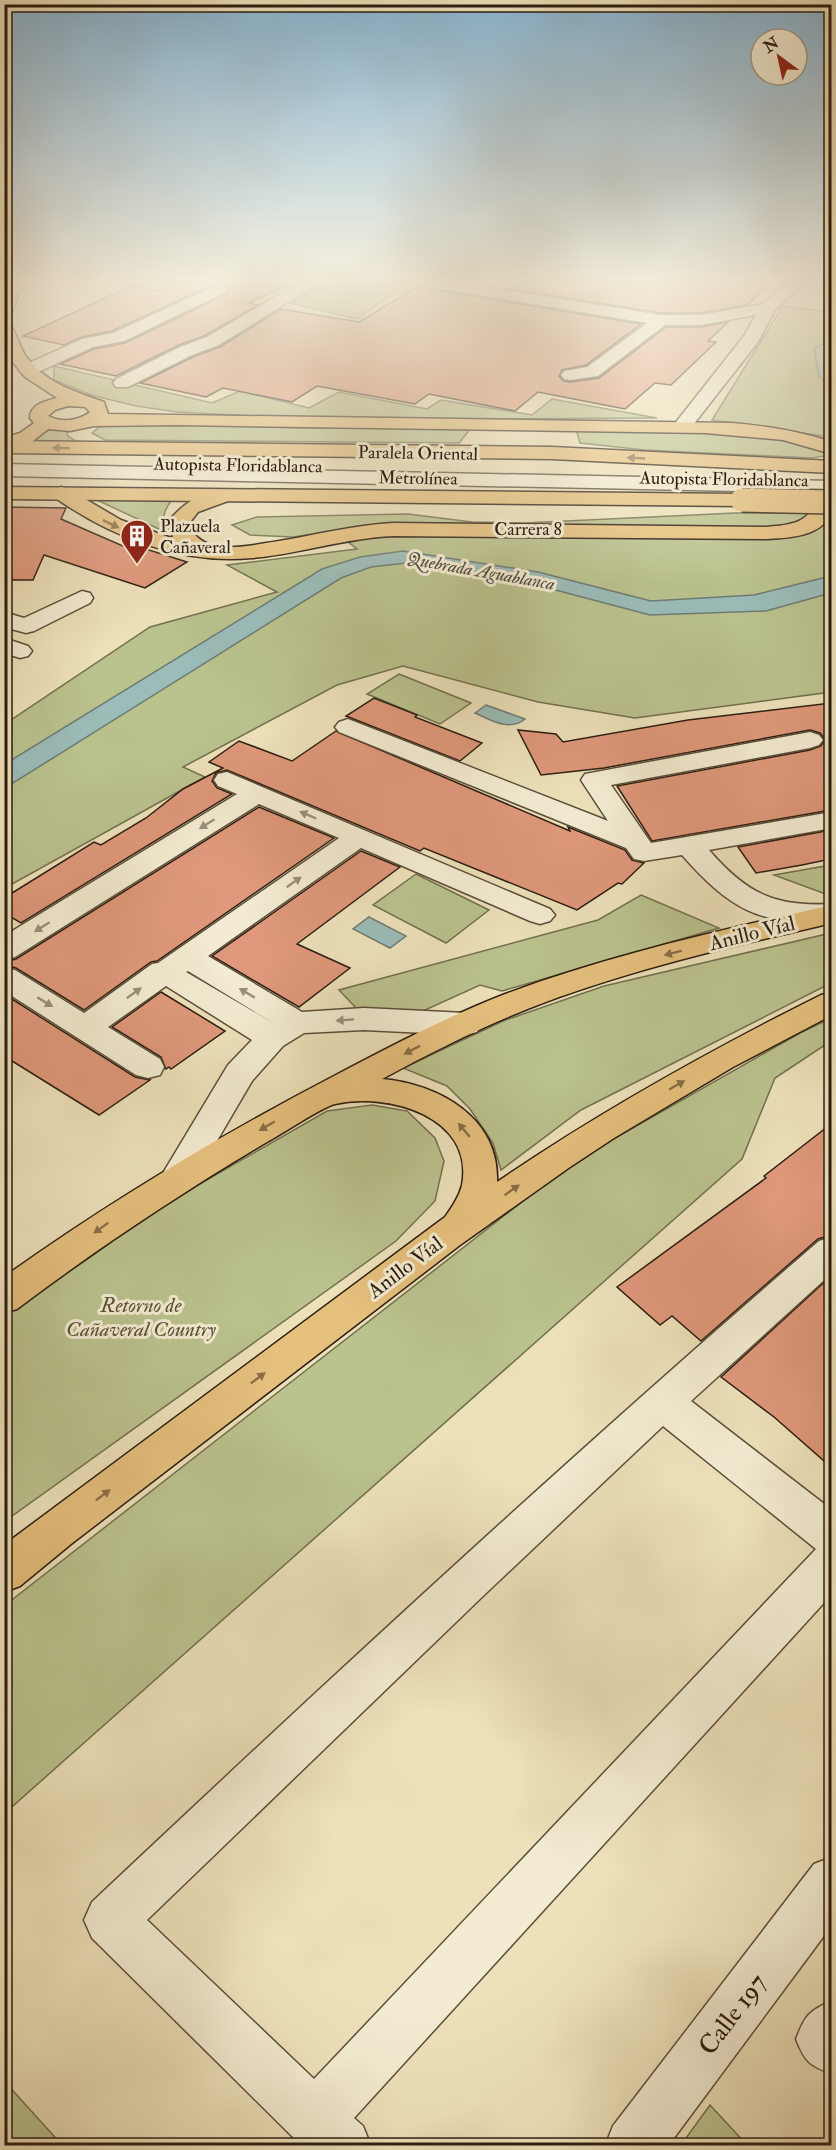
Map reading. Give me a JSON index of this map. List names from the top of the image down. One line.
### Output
{"streets":{"main road":["Paralela Oriental","Autopista Floridablanca","Carrera 8","Anillo Víal"],"street":["Metrolínea","Calle 197"]},"crossings":[["Paralela Oriental","Autopista Floridablanca"],["Paralela Oriental","Metrolínea"],["Autopista Floridablanca","Metrolínea"],["Autopista Floridablanca","Carrera 8"],["Metrolínea","Carrera 8"]],"water":["Quebrada Aguablanca"],"parks":["Retorno de Cañaveral Country"],"places":{"building":["Plazuela Cañaveral"]},"north":"top left"}
